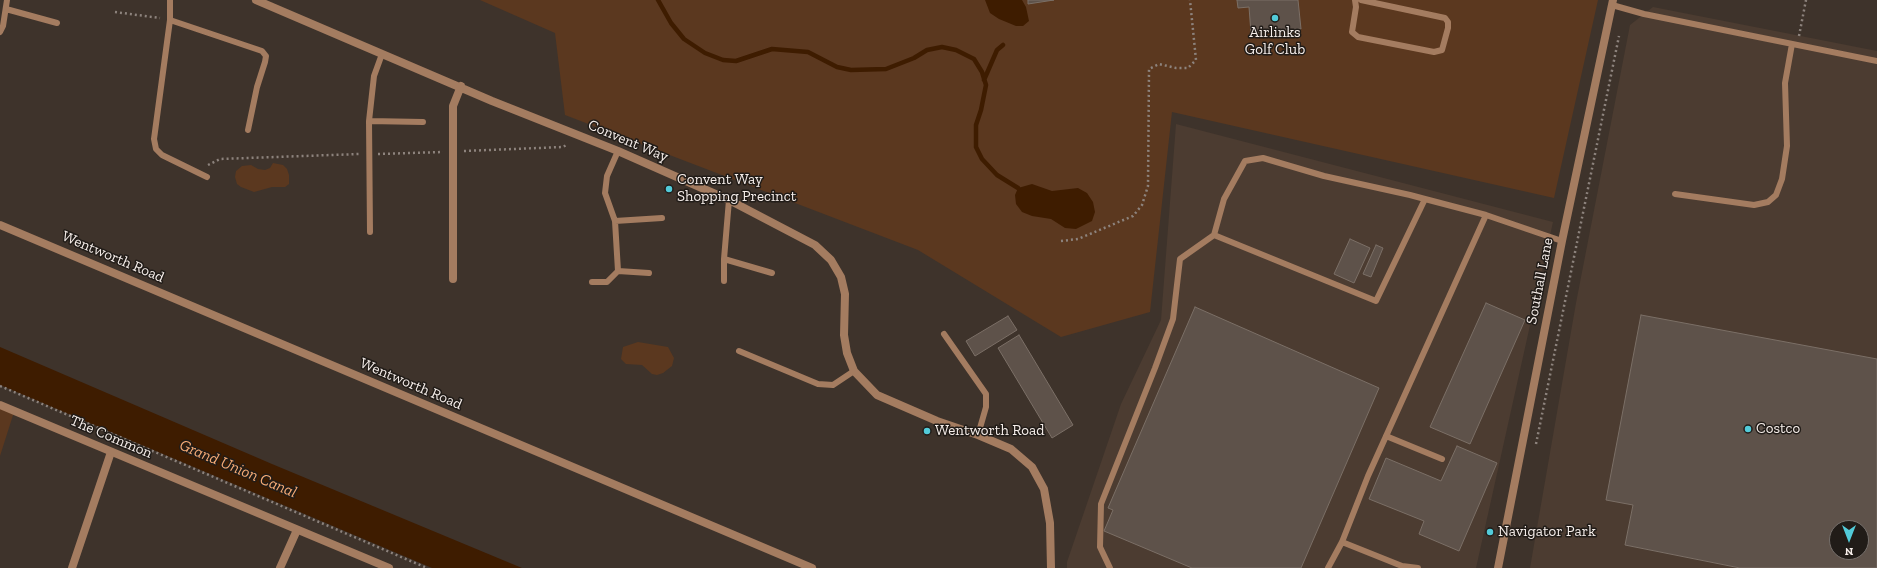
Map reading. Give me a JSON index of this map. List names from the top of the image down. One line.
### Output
{"streets":{"street":["Convent Way","Wentworth Road","Southall Lane","The Common"]},"water":["Grand Union Canal"],"places":["Airlinks Golf Club","Convent Way Shopping Precinct","Costco","Wentworth Road","Navigator Park"],"north":"bottom"}
